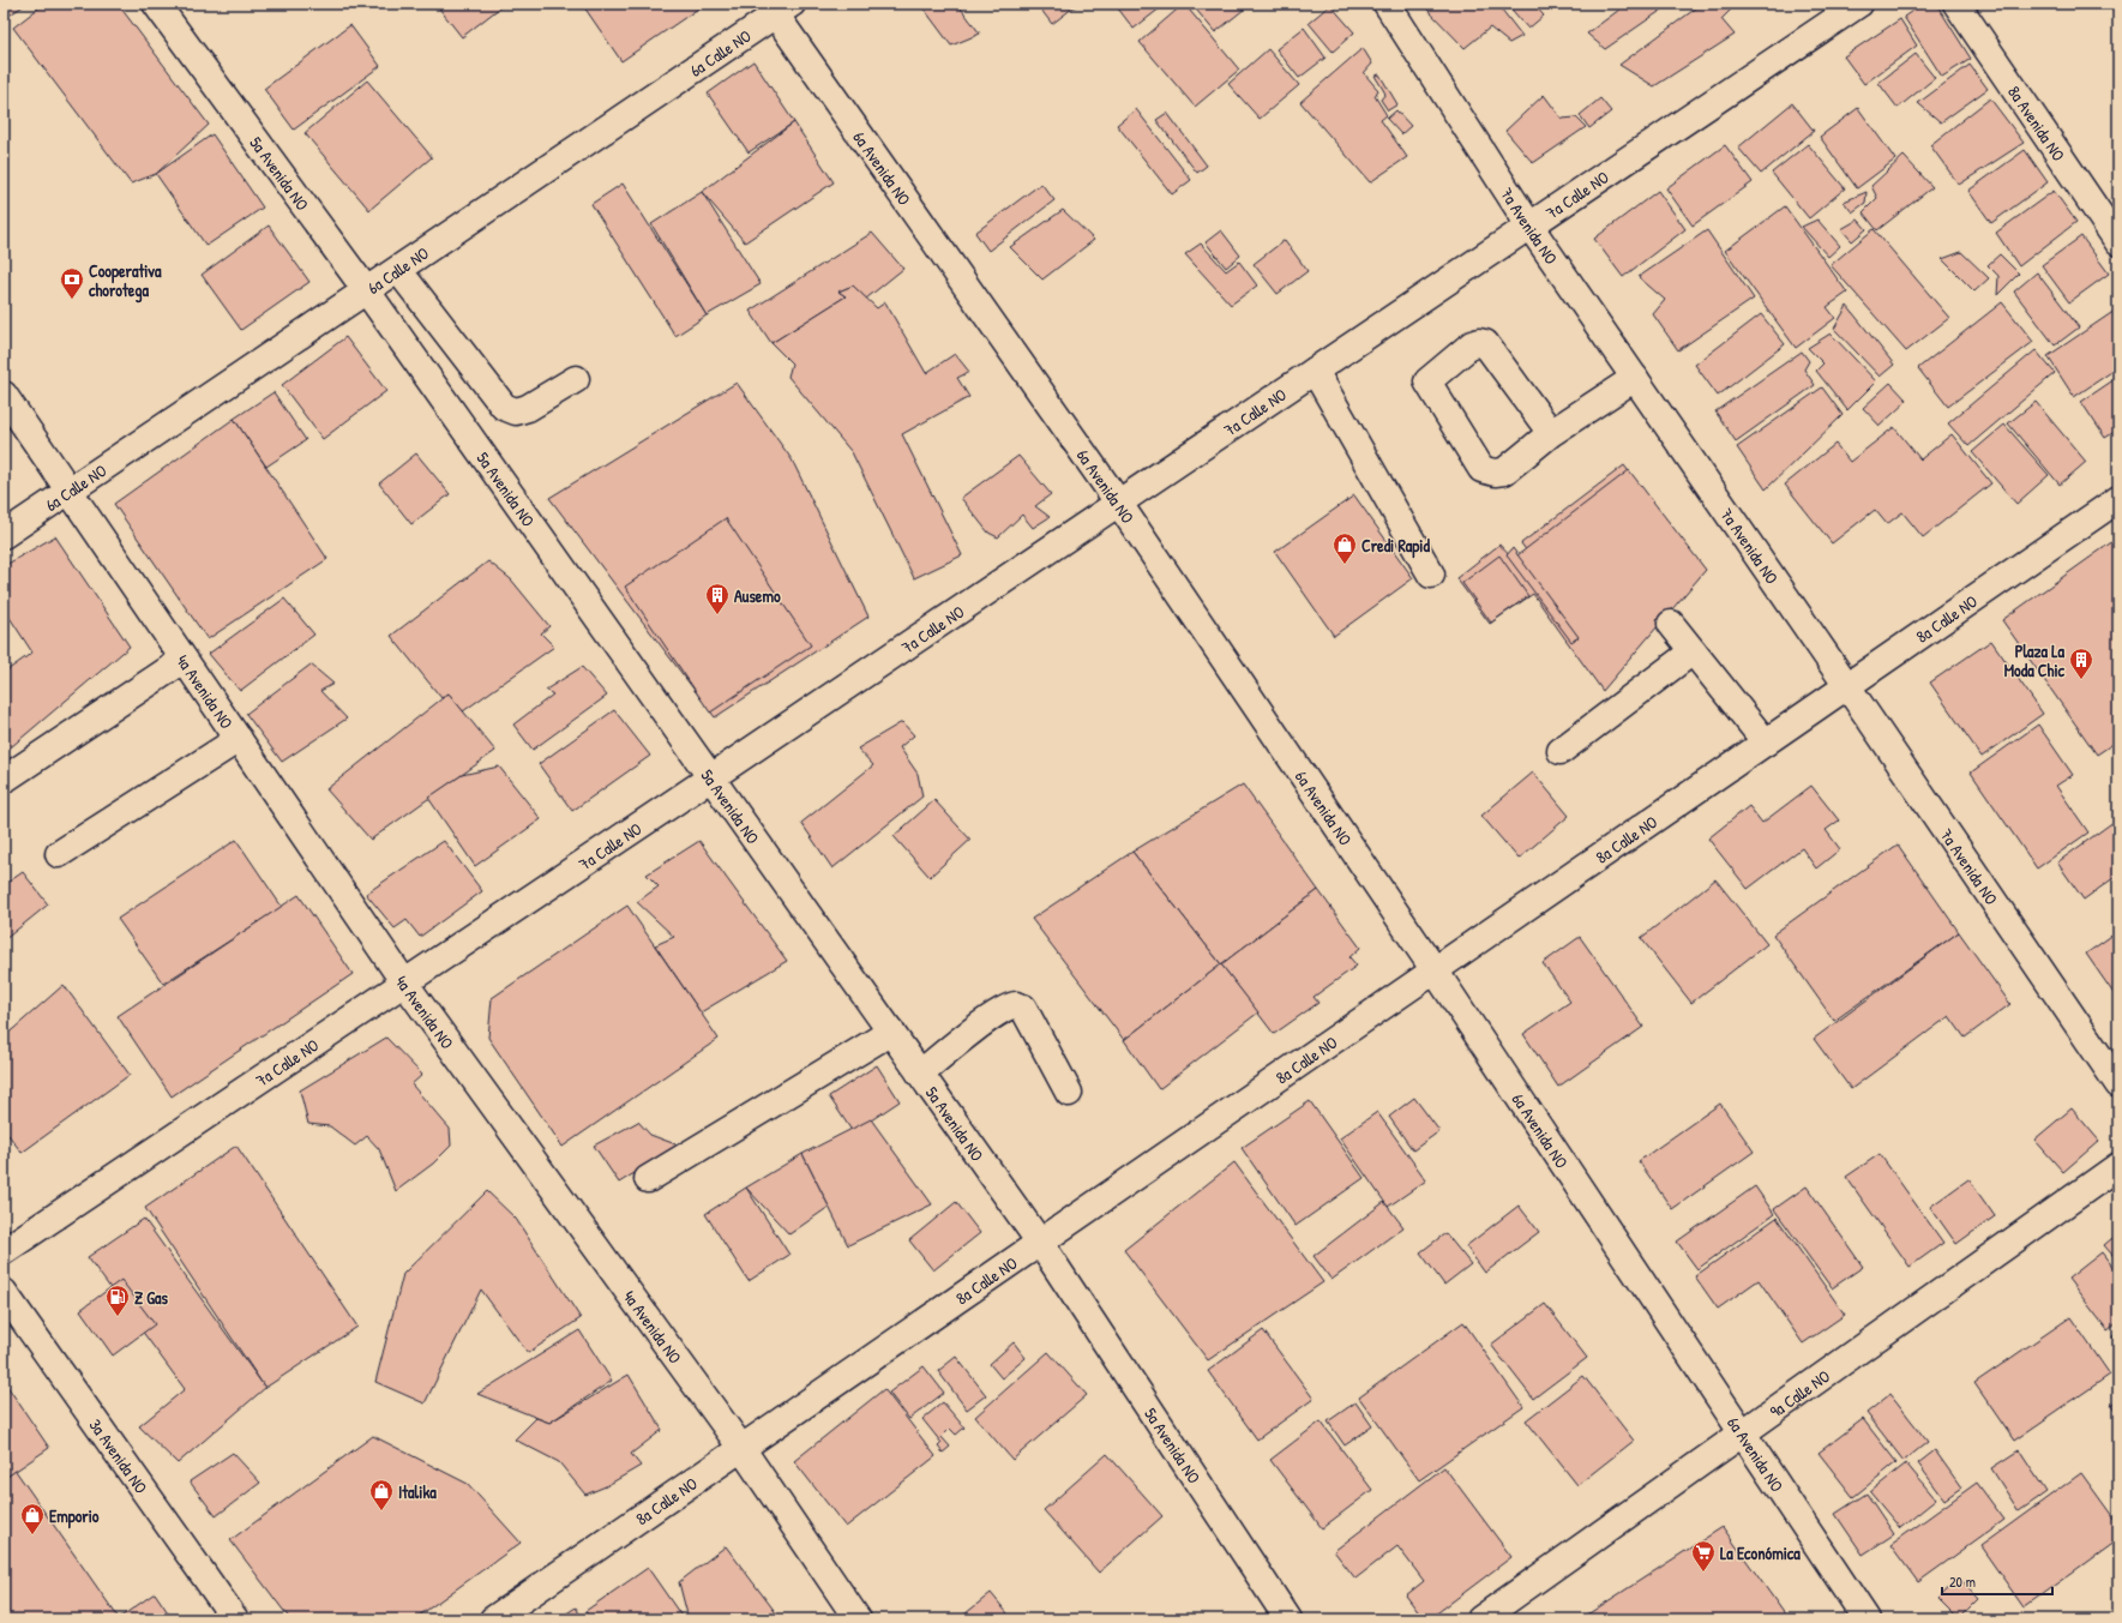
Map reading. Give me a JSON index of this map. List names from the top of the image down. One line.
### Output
{"streets":{"street":["6a Calle NO","8a Avenida NO","6a Avenida NO","5a Avenida NO","7a Calle NO","7a Avenida NO","8a Calle NO","4a Avenida NO","9a Calle NO","3a Avenida NO"]},"crossings":[["6a Calle NO","6a Avenida NO"],["6a Calle NO","5a Avenida NO"],["6a Calle NO","4a Avenida NO"],["6a Avenida NO","7a Calle NO"],["6a Avenida NO","8a Calle NO"],["6a Avenida NO","9a Calle NO"],["5a Avenida NO","7a Calle NO"],["5a Avenida NO","8a Calle NO"],["7a Calle NO","7a Avenida NO"],["7a Calle NO","4a Avenida NO"],["7a Avenida NO","8a Calle NO"],["8a Calle NO","4a Avenida NO"]],"places":{"bank":["Cooperativa chorotega"],"shop":["Credi Rapid","Italika","Emporio"],"building":["Ausemo","Plaza La Moda Chic"],"fuel station":["Z Gas"],"supermarket":["La Económica"]},"scale_bar":"20 m"}
